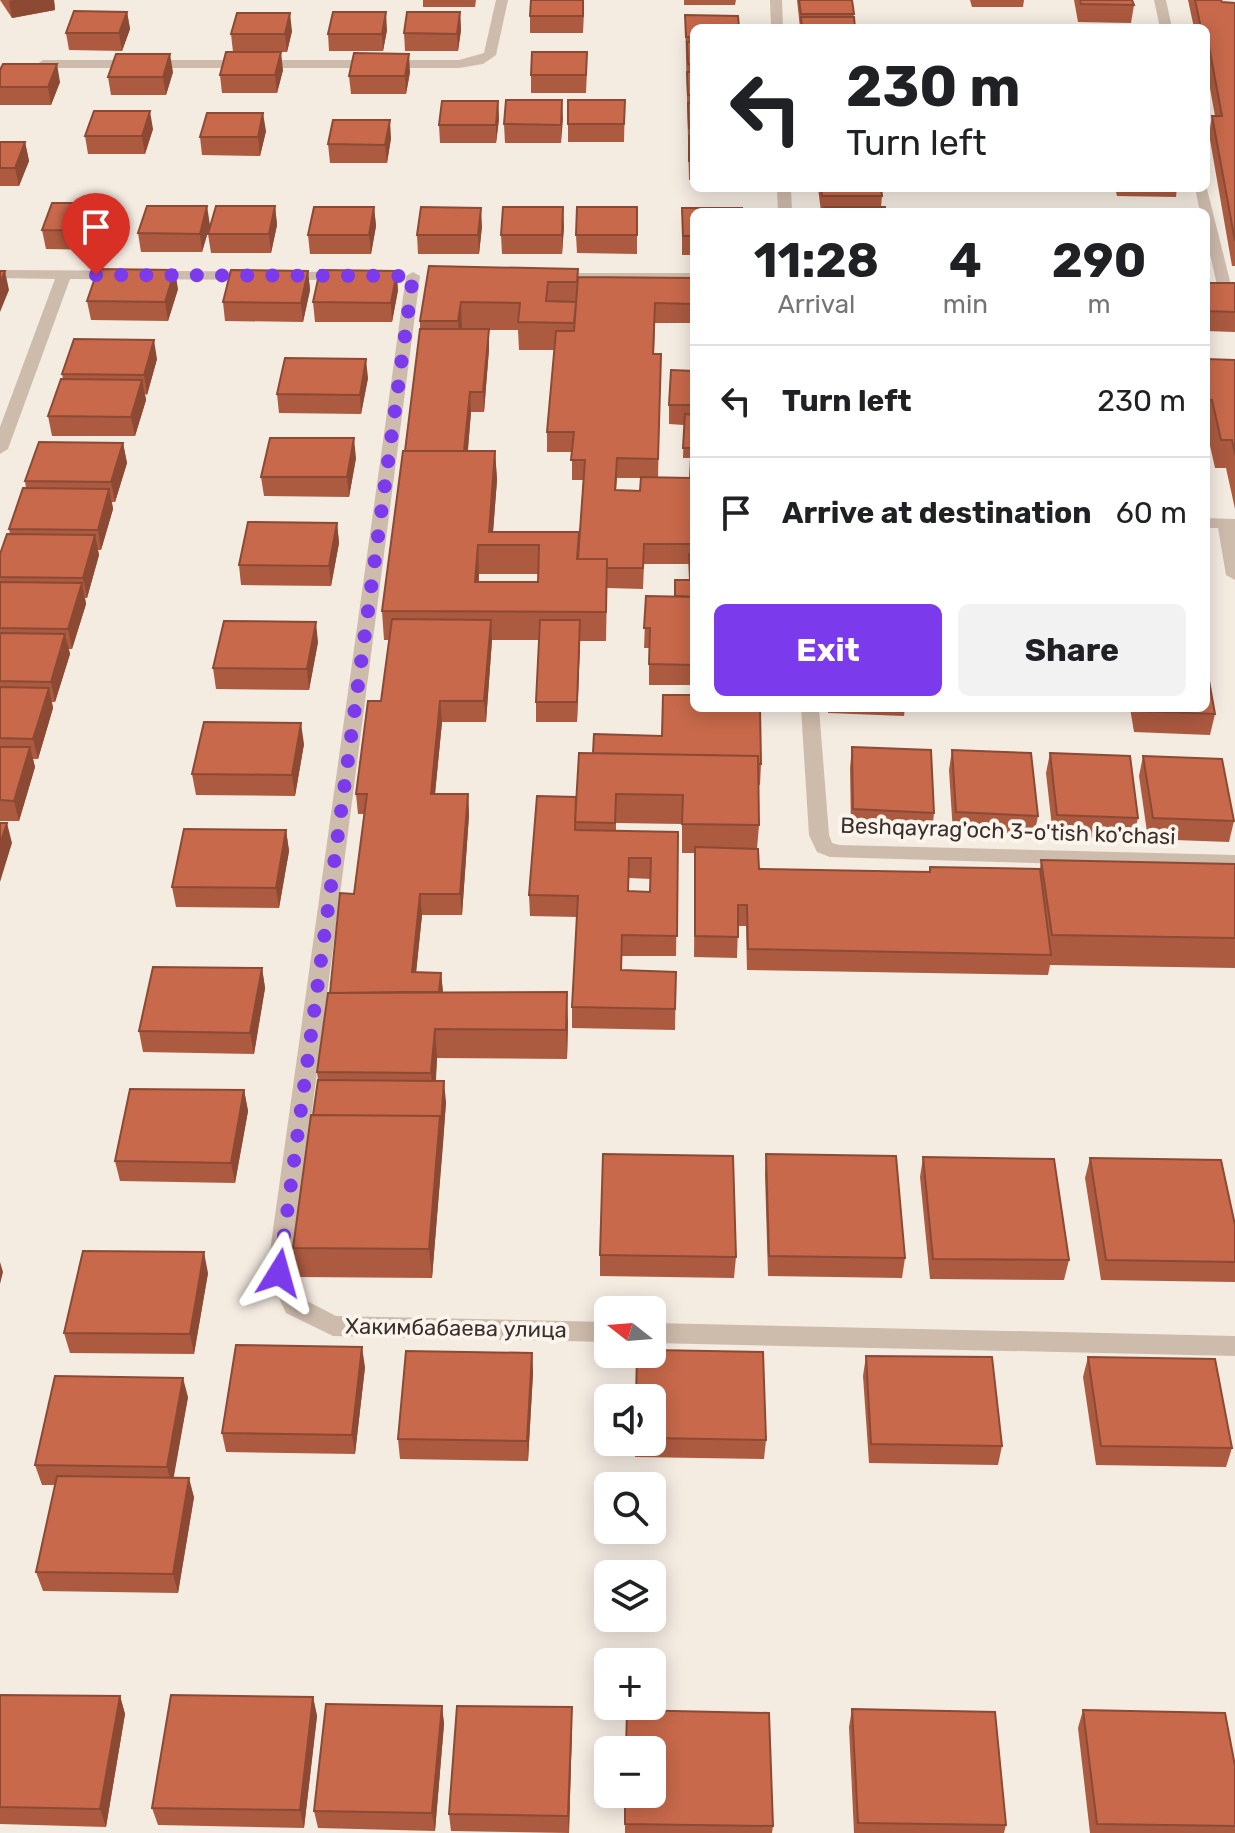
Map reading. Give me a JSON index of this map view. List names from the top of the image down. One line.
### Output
{"streets":{"street":["Beshqayrag'och 3-o'tish ko'chasi","Хакимбабаева улица"]},"north":"left","page":{"turn":["230 m","Turn left"],"eta":["11:28","Arrival","4","min","290","m"],"list":[{"name":"Turn left","value":"230 m"},{"name":"Arrive at destination","value":"60 m"}],"buttons":["Exit","Share"],"map_buttons":["+","−"]}}
